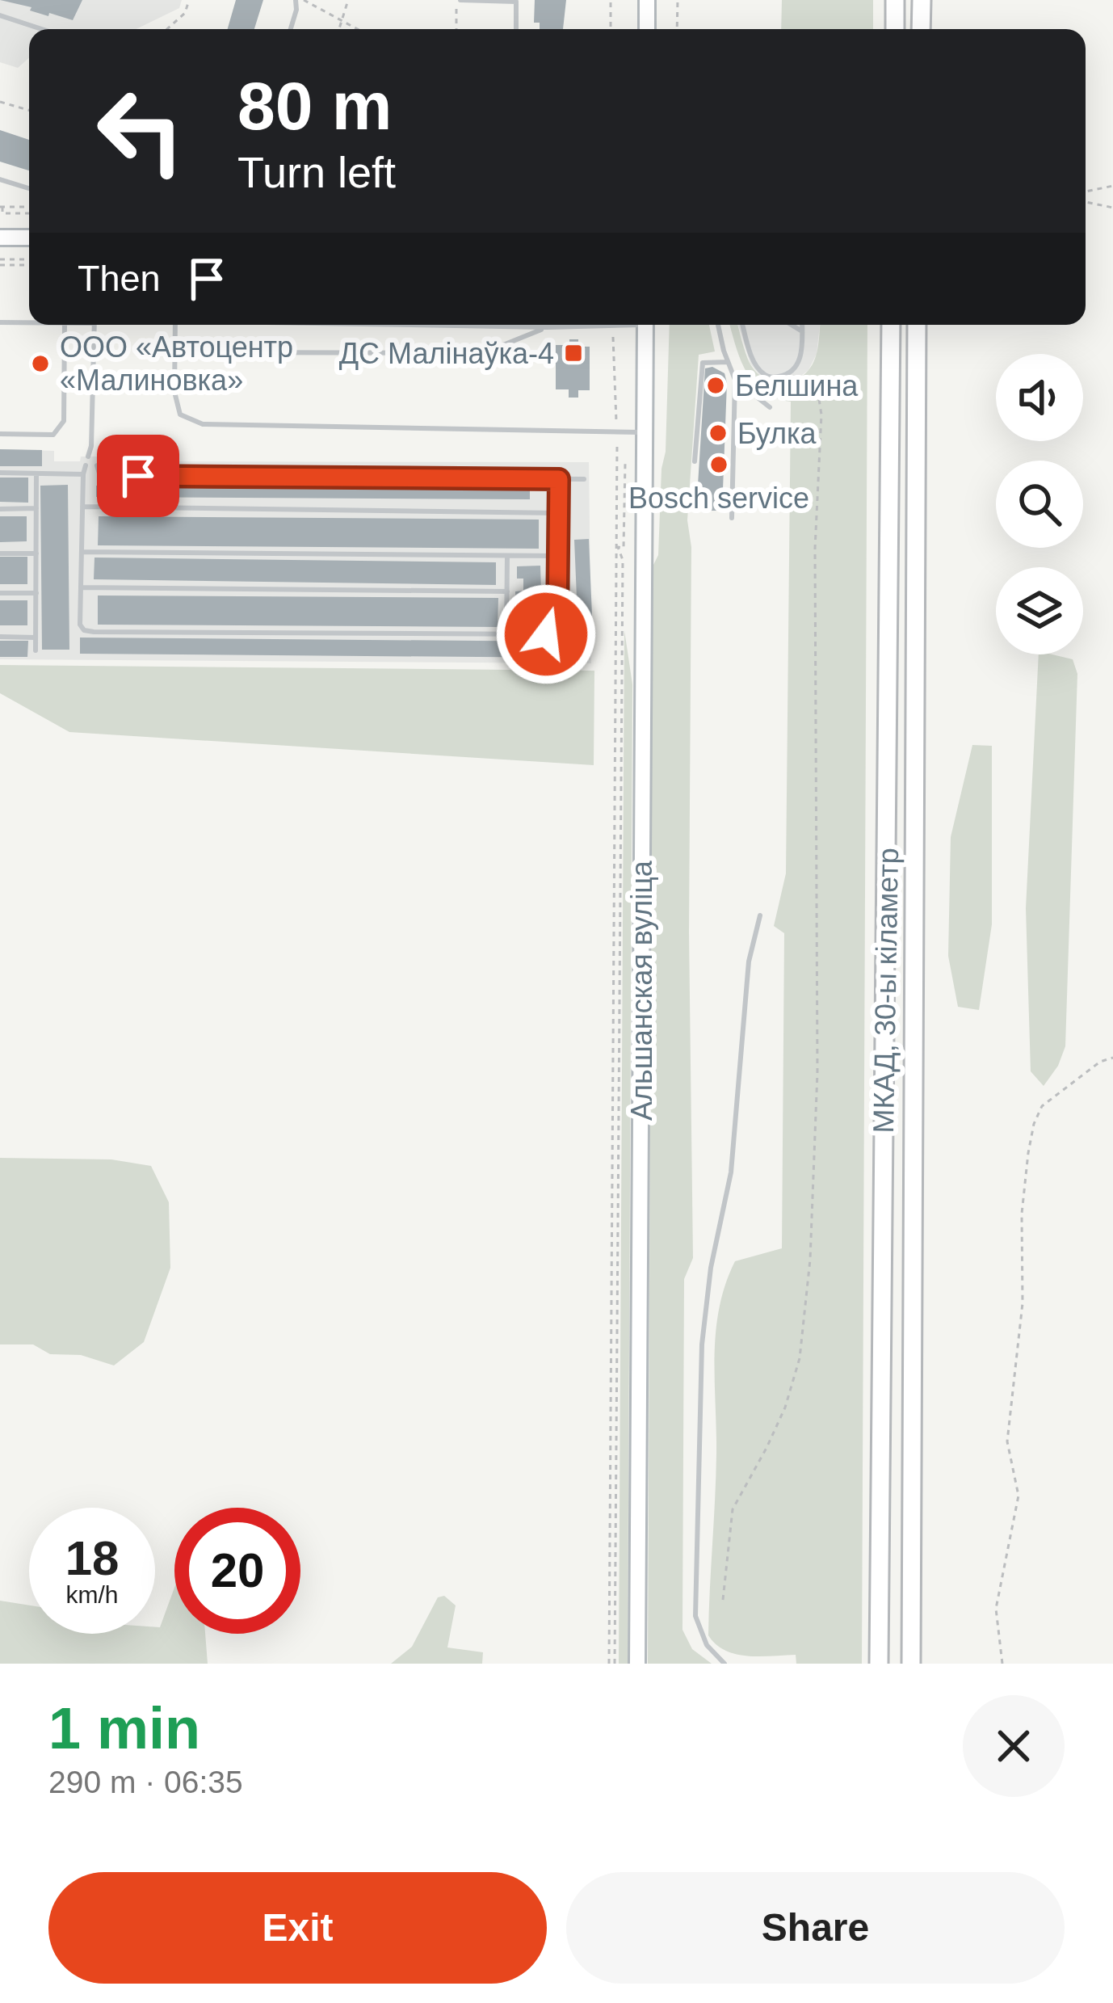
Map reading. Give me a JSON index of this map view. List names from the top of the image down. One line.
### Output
{"streets":{"highway":["МКАД, 30-ы кіламетр"],"main road":["Альшанская вуліца"]},"places":{"transit":["ДС Малінаўка-4"],"other":["ООО «Автоцентр «Малиновка»","Белшина","Булка","Bosch service"]},"page":{"turn":["80 m","Turn left"],"then":"Then","speed":"18 km/h","limit":"20","heading":["1 min","290 m · 06:35"],"buttons":["Exit","Share"]}}
